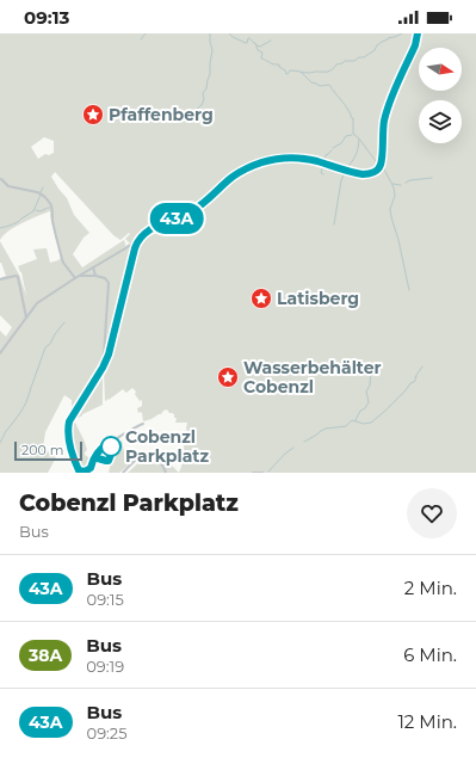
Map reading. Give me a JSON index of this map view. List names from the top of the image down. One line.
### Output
{"places":{"place":["Pfaffenberg","Latisberg","Wasserbehälter Cobenzl"],"other":["Cobenzl Parkplatz"]},"lines":["bus line 43A"],"scale_bar":"200 m","north":"right","page":{"status":"09:13","on_map":"43A","scale":"200 m","heading":["Cobenzl Parkplatz","Bus"],"list":[{"mark":"43A","name":"Bus","note":"09:15","value":"2 Min."},{"mark":"38A","name":"Bus","note":"09:19","value":"6 Min."},{"mark":"43A","name":"Bus","note":"09:25","value":"12 Min."}]}}
